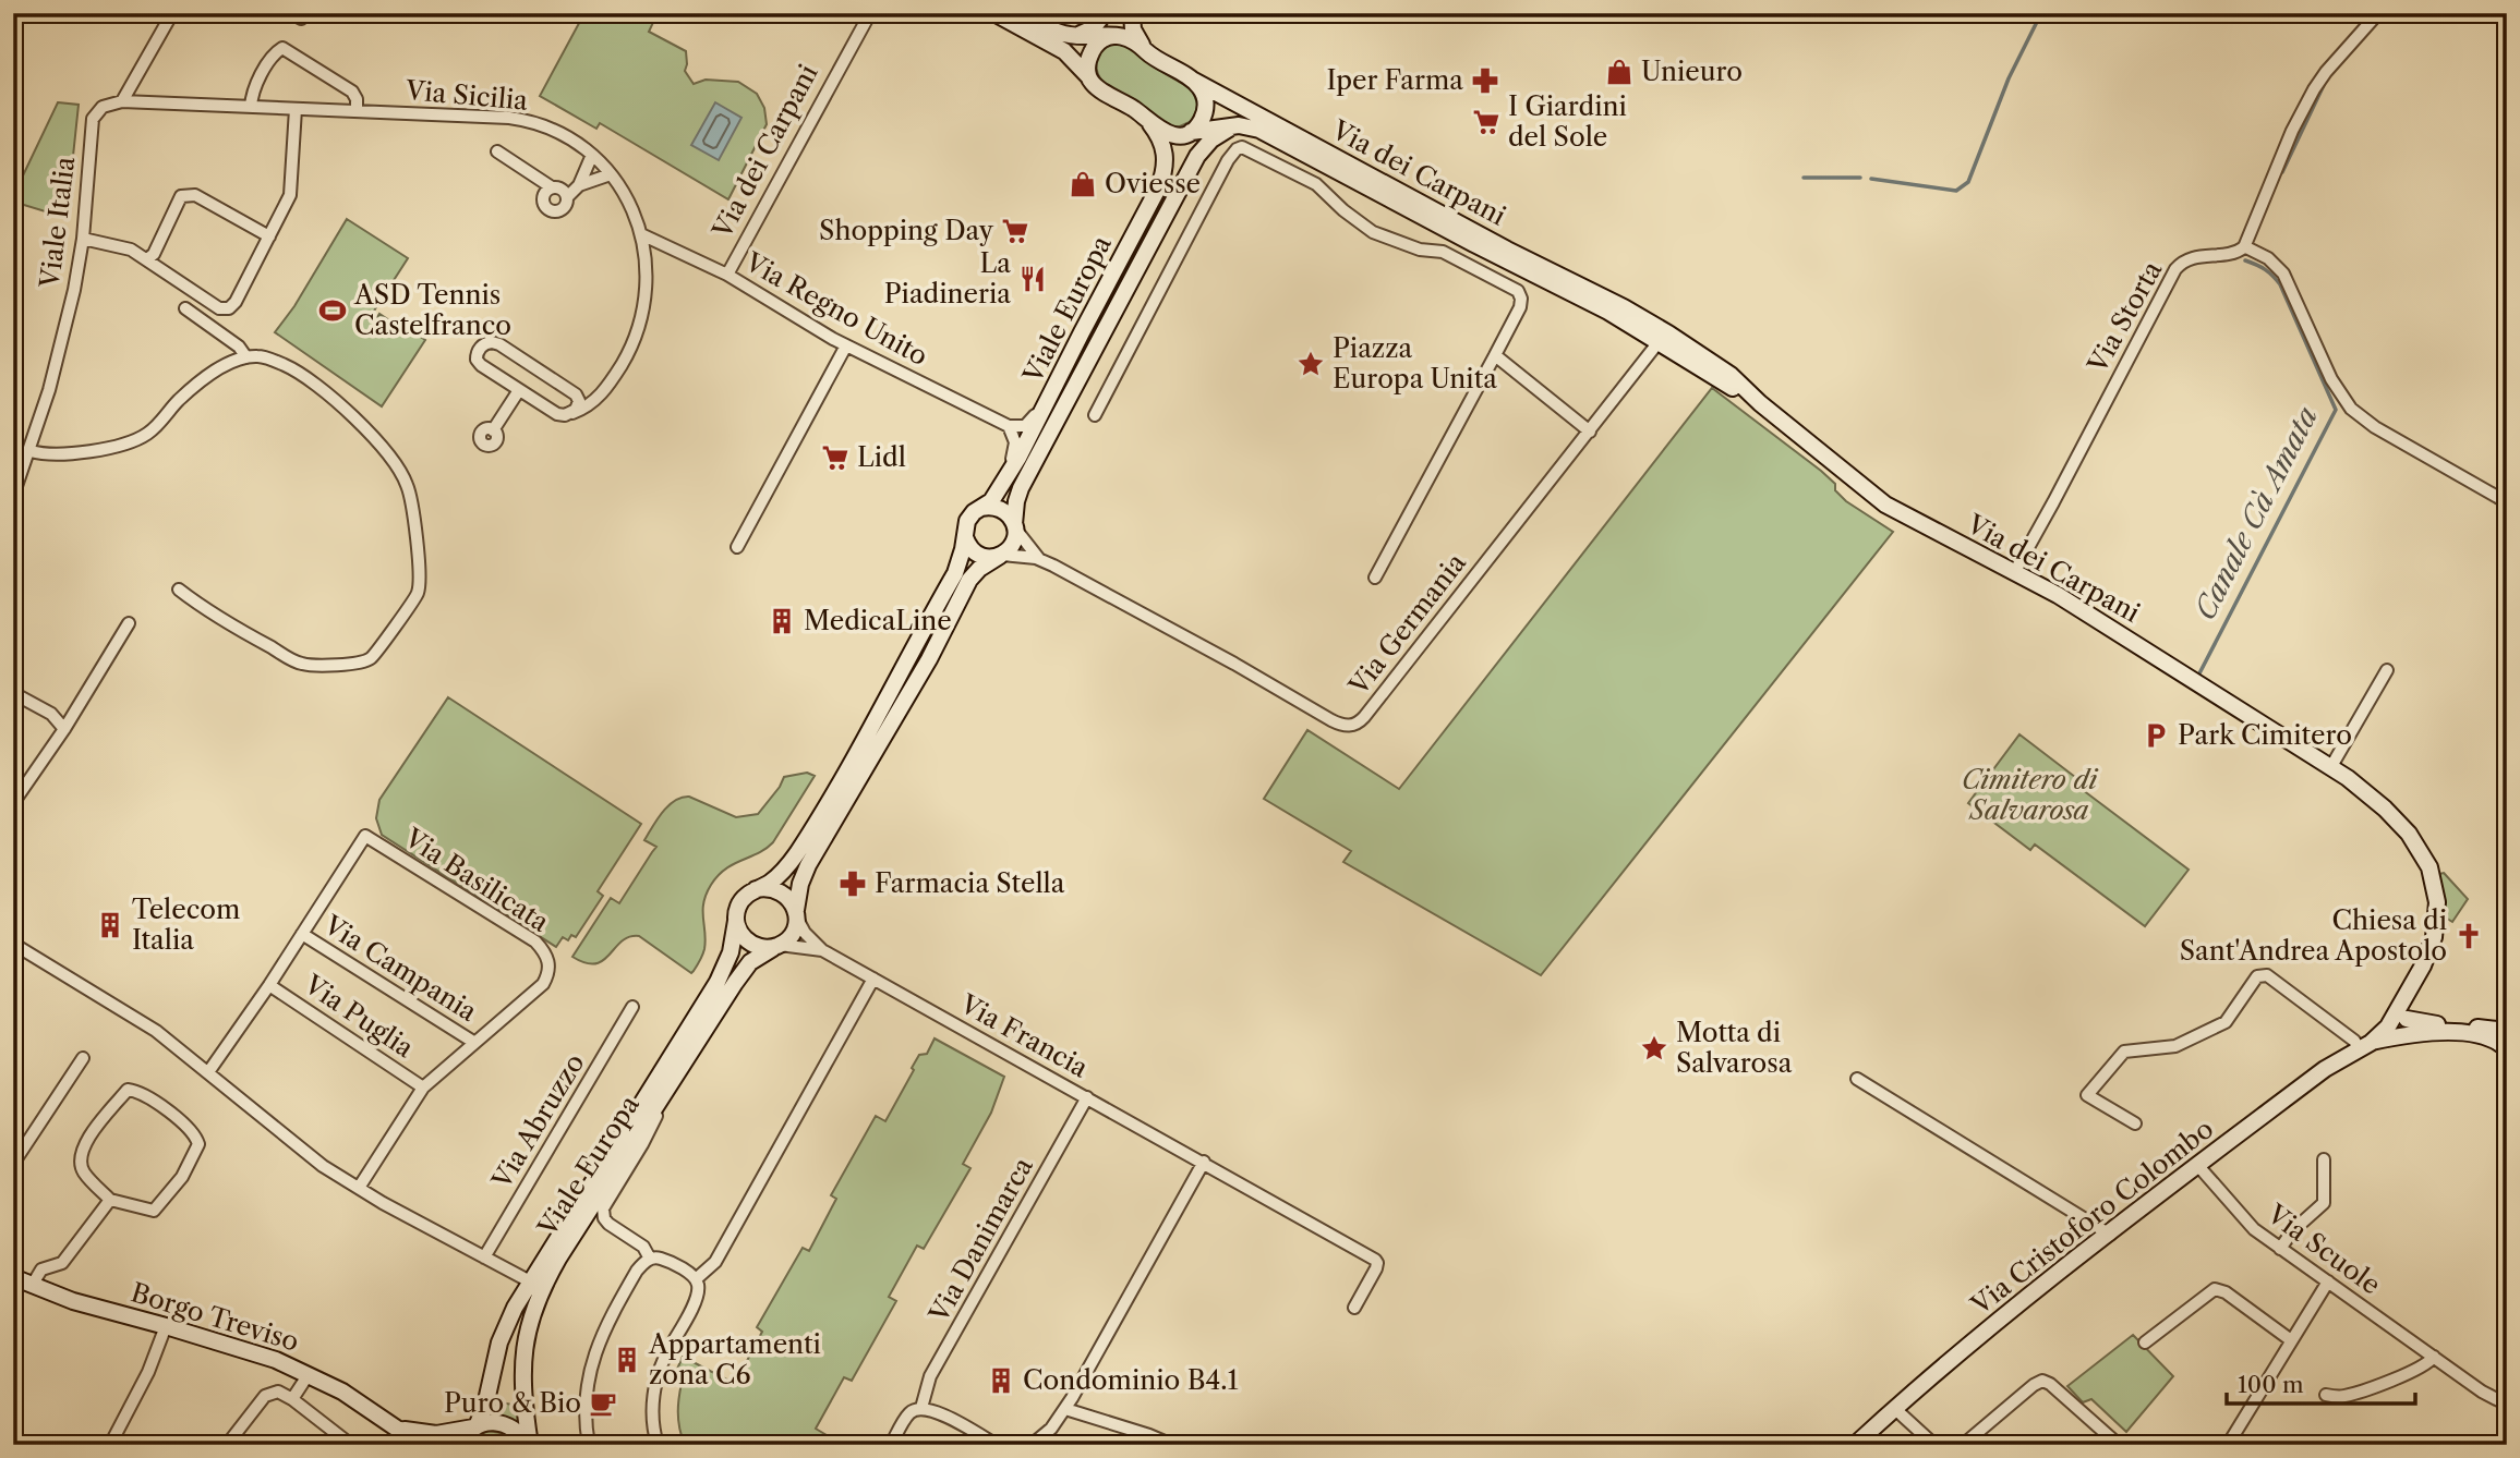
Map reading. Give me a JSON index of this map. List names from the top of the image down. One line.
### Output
{"streets":{"street":["Via Sicilia","Via dei Carpani","Viale Italia","Via Regno Unito","Viale Europa","Via Storta","Via Germania","Via Basilicata","Via Campania","Via Puglia","Via Francia","Via Abruzzo","Via Cristoforo Colombo","Via Danimarca","Via Scuole","Borgo Treviso"]},"crossings":[["Via Sicilia","Viale Italia"],["Via Sicilia","Via Regno Unito"],["Via dei Carpani","Via Regno Unito"],["Via dei Carpani","Viale Europa"],["Via dei Carpani","Via Storta"],["Via dei Carpani","Via Germania"],["Via dei Carpani","Via Cristoforo Colombo"],["Viale Europa","Via Germania"],["Viale Europa","Via Francia"],["Viale Europa","Borgo Treviso"],["Via Basilicata","Via Campania"],["Via Francia","Via Danimarca"],["Via Cristoforo Colombo","Via Scuole"]],"water":["Canale Cà Amata"],"parks":["Cimitero di Salvarosa"],"places":{"shop":["Unieuro","Oviesse"],"pharmacy":["Iper Farma","Farmacia Stella"],"supermarket":["I Giardini del Sole","Shopping Day","Lidl"],"restaurant":["La Piadineria"],"sports":["ASD Tennis Castelfranco"],"place":["Piazza Europa Unita","Motta di Salvarosa"],"building":["MedicaLine","Telecom Italia","Appartamenti zona C6","Condominio B4.1"],"parking":["Park Cimitero"],"church":["Chiesa di Sant'Andrea Apostolo"],"cafe":["Puro & Bio"]},"scale_bar":"100 m"}
